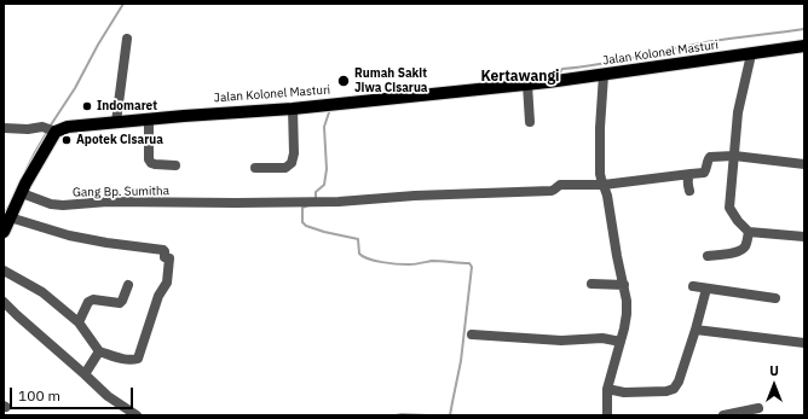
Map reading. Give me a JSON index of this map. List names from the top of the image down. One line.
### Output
{"streets":{"main road":["Jalan Kolonel Masturi"],"street":["Gang Bp. Sumitha"]},"districts":["Kertawangi"],"places":["Rumah Sakit Jiwa Cisarua","Indomaret","Apotek Cisarua"],"scale_bar":"100 m","north":"top"}
